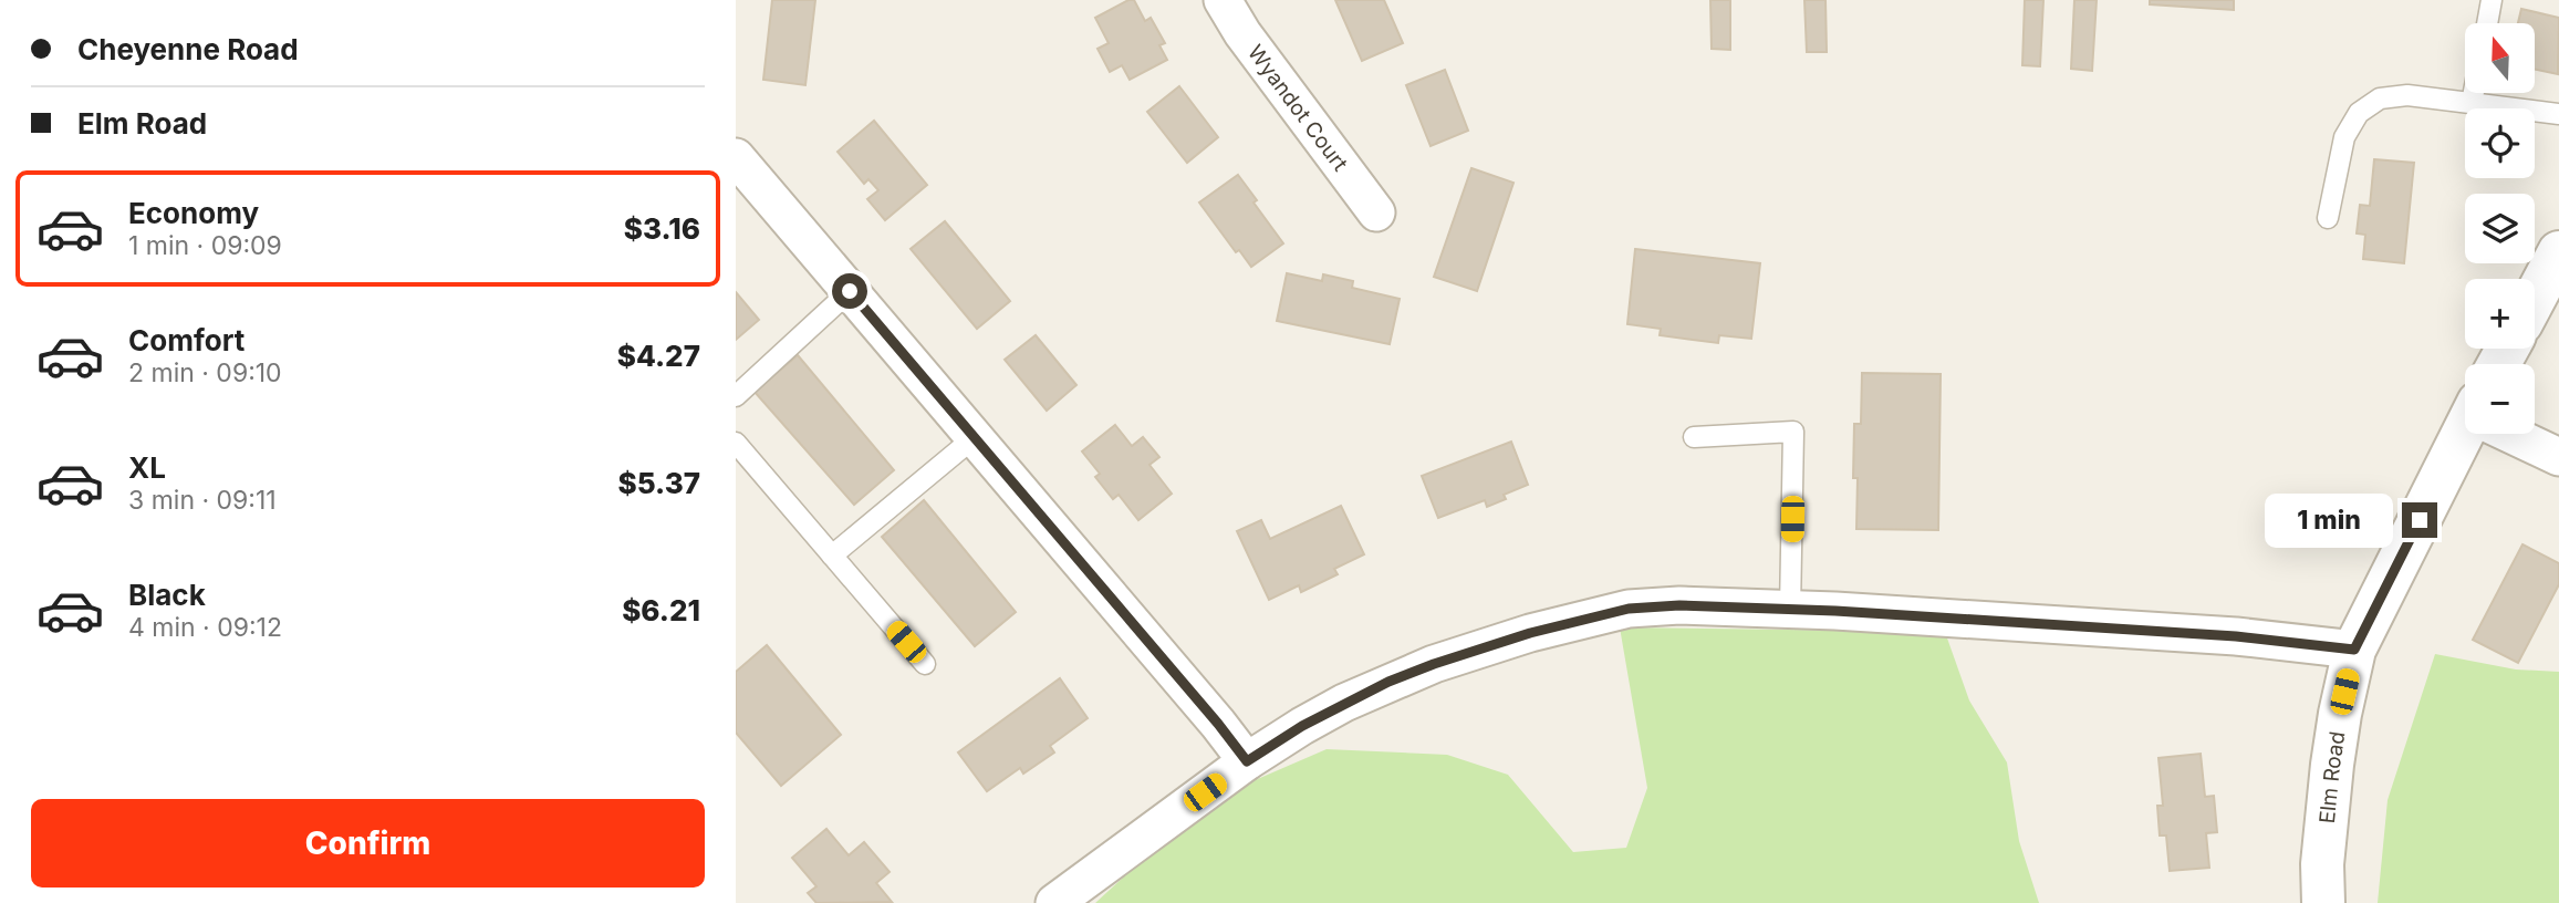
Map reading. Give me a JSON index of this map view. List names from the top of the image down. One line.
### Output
{"streets":{"street":["Wyandot Court","Elm Road"]},"north":"top","page":{"banner":["Cheyenne Road","Elm Road"],"map_buttons":["+","−"],"list":[{"name":"Economy","note":"1 min · 09:09","value":"$3.16"},{"name":"Comfort","note":"2 min · 09:10","value":"$4.27"},{"name":"XL","note":"3 min · 09:11","value":"$5.37"},{"name":"Black","note":"4 min · 09:12","value":"$6.21"}],"bubble":"1 min","buttons":"Confirm"}}
